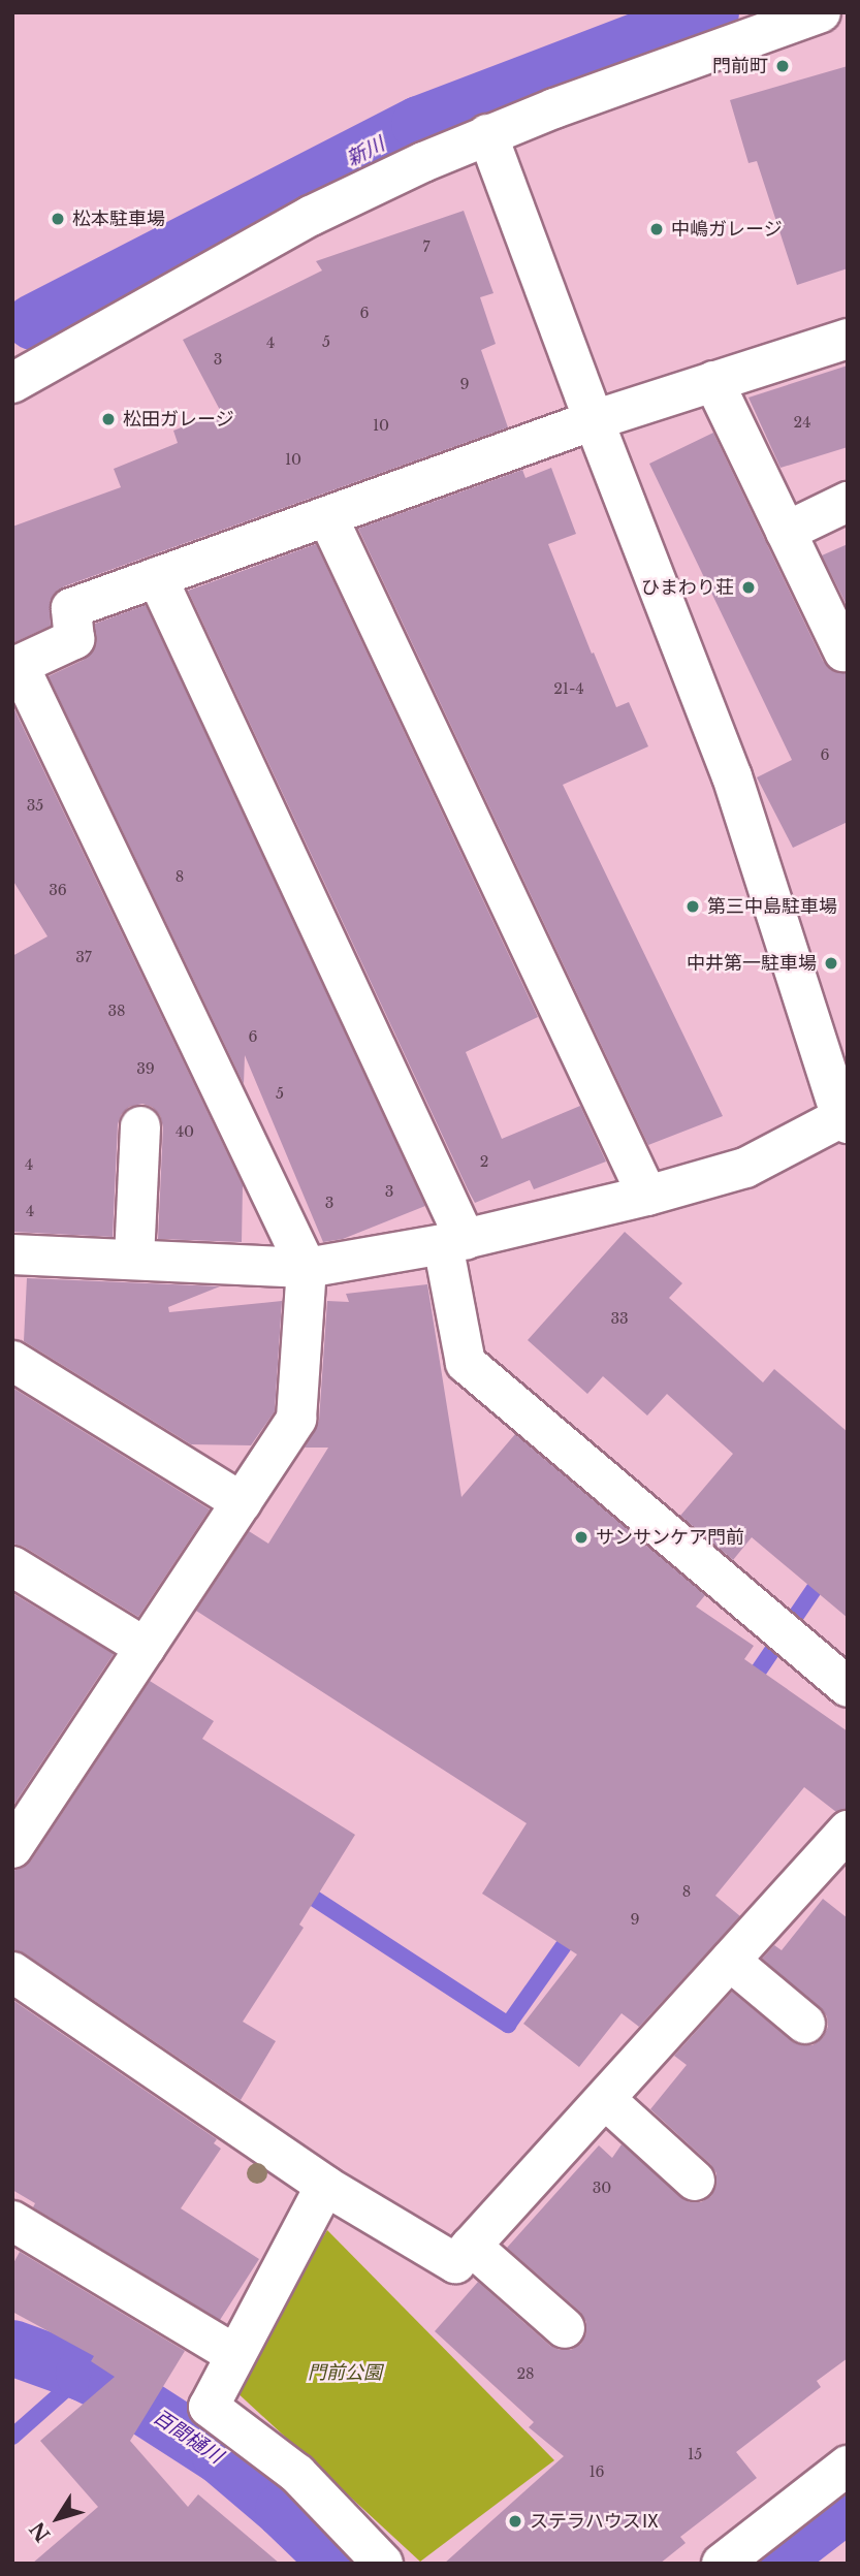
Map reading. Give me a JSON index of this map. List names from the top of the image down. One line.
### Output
{"water":["新川","百間樋川"],"parks":["門前公園"],"places":["門前町","松本駐車場","中嶋ガレージ","松田ガレージ","ひまわり荘","第三中島駐車場","中井第一駐車場","サンサンケア門前","ステラハウスⅨ"],"house_numbers":["7","6","5","4","3","9","24","10","10","21-4","6","35","8","36","37","38","6","39","5","40","2","4","3","3","4","33","8","9","30","28","15","16"],"north":"bottom left"}
